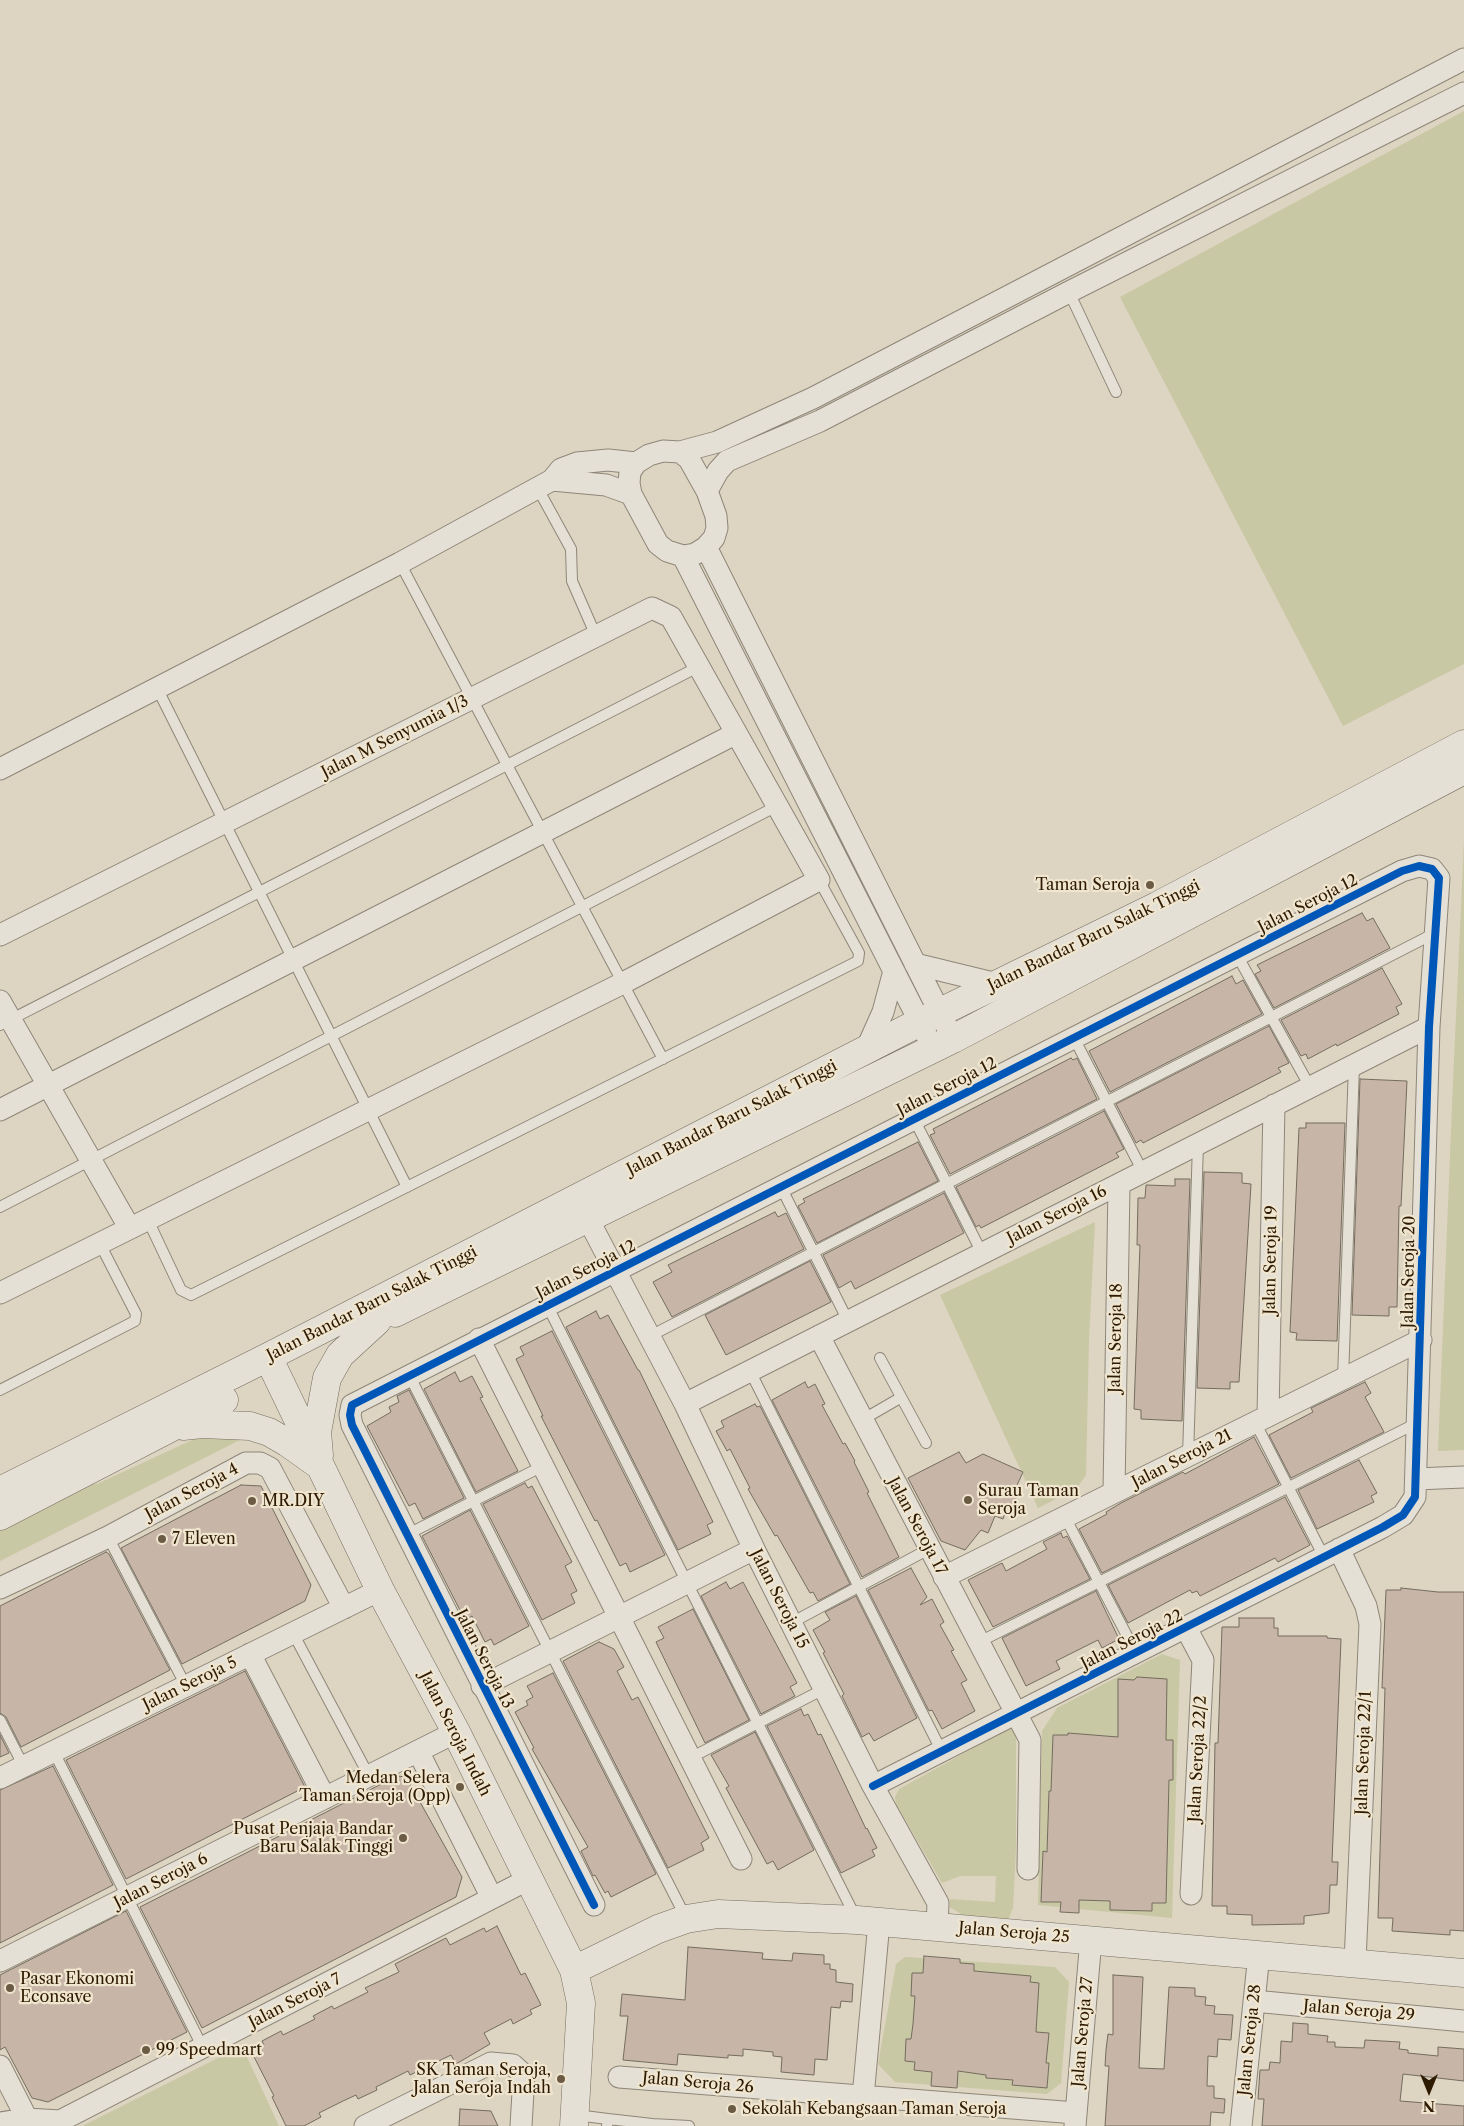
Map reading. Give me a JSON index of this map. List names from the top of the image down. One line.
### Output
{"streets":{"main road":["Jalan Bandar Baru Salak Tinggi","Jalan Seroja Indah","Jalan Seroja 25"],"street":["Jalan M Senyumia 1/3","Jalan Seroja 12","Jalan Seroja 16","Jalan Seroja 19","Jalan Seroja 20","Jalan Seroja 18","Jalan Seroja 21","Jalan Seroja 4","Jalan Seroja 17","Jalan Seroja 15","Jalan Seroja 22","Jalan Seroja 13","Jalan Seroja 5","Jalan Seroja 22/1","Jalan Seroja 22/2","Jalan Seroja 6","Jalan Seroja 7","Jalan Seroja 29","Jalan Seroja 27","Jalan Seroja 28","Jalan Seroja 26"]},"crossings":[["Jalan Seroja 12","Jalan Seroja 16"],["Jalan Seroja 12","Jalan Seroja 20"],["Jalan Seroja 12","Jalan Seroja 15"],["Jalan Seroja 12","Jalan Seroja 13"],["Jalan Bandar Baru Salak Tinggi","Jalan Seroja 15"],["Jalan Bandar Baru Salak Tinggi","Jalan Seroja Indah"],["Jalan Seroja 16","Jalan Seroja 19"],["Jalan Seroja 16","Jalan Seroja 20"],["Jalan Seroja 16","Jalan Seroja 18"],["Jalan Seroja 16","Jalan Seroja 17"],["Jalan Seroja 16","Jalan Seroja 15"],["Jalan Seroja 19","Jalan Seroja 21"],["Jalan Seroja 20","Jalan Seroja 21"],["Jalan Seroja 20","Jalan Seroja 22"],["Jalan Seroja 18","Jalan Seroja 21"],["Jalan Seroja 21","Jalan Seroja 17"],["Jalan Seroja 4","Jalan Seroja 5"],["Jalan Seroja 17","Jalan Seroja 22"],["Jalan Seroja 15","Jalan Seroja 22"],["Jalan Seroja 15","Jalan Seroja 25"],["Jalan Seroja 22","Jalan Seroja 22/1"],["Jalan Seroja 22","Jalan Seroja 22/2"],["Jalan Seroja 5","Jalan Seroja Indah"],["Jalan Seroja Indah","Jalan Seroja 6"],["Jalan Seroja Indah","Jalan Seroja 25"],["Jalan Seroja Indah","Jalan Seroja 7"],["Jalan Seroja 22/1","Jalan Seroja 25"],["Jalan Seroja 25","Jalan Seroja 27"],["Jalan Seroja 25","Jalan Seroja 28"],["Jalan Seroja 29","Jalan Seroja 28"],["Jalan Seroja 27","Jalan Seroja 26"]],"places":["Taman Seroja","Surau Taman Seroja","MR.DIY","7 Eleven","Medan Selera Taman Seroja (Opp)","Pusat Penjaja Bandar Baru Salak Tinggi","Pasar Ekonomi Econsave","99 Speedmart","SK Taman Seroja, Jalan Seroja Indah","Sekolah Kebangsaan Taman Seroja"],"north":"bottom"}
